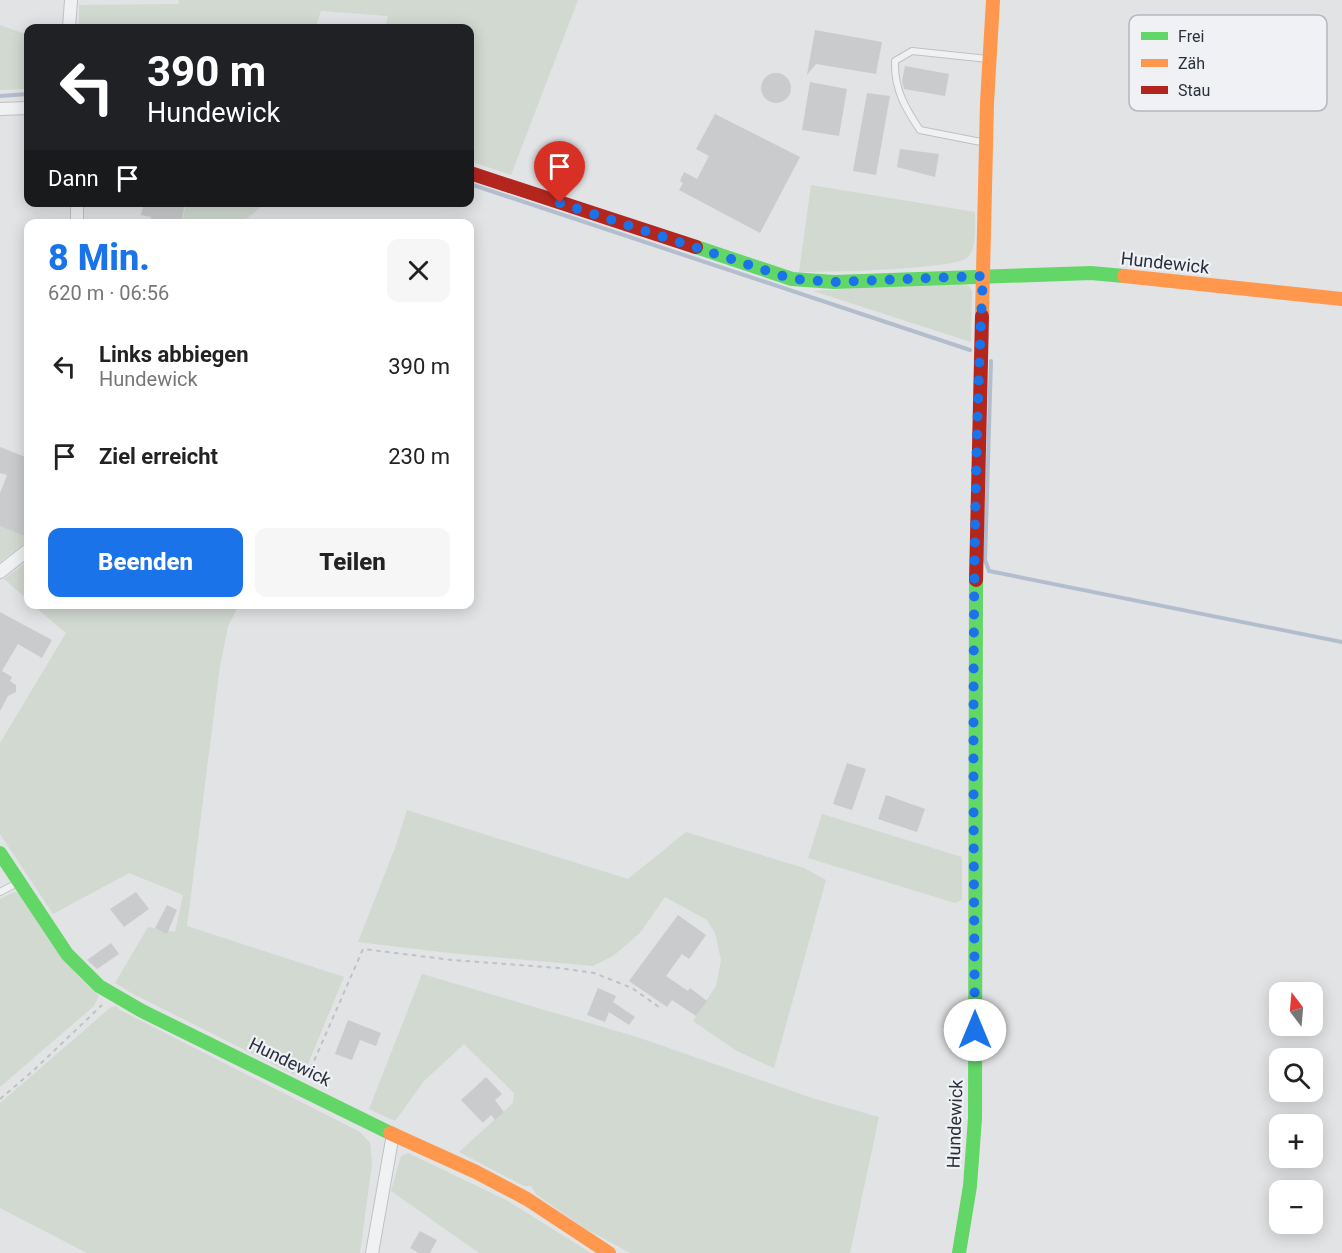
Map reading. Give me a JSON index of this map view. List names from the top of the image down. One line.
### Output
{"streets":{"street":["Hundewick"]},"legend":["Frei","Zäh","Stau"],"north":"top","page":{"turn":["390 m","Hundewick"],"then":"Dann","heading":["8 Min.","620 m · 06:56"],"list":[{"name":"Links abbiegen","note":"Hundewick","value":"390 m"},{"name":"Ziel erreicht","value":"230 m"}],"buttons":["Beenden","Teilen"],"map_buttons":["+","−"]}}
